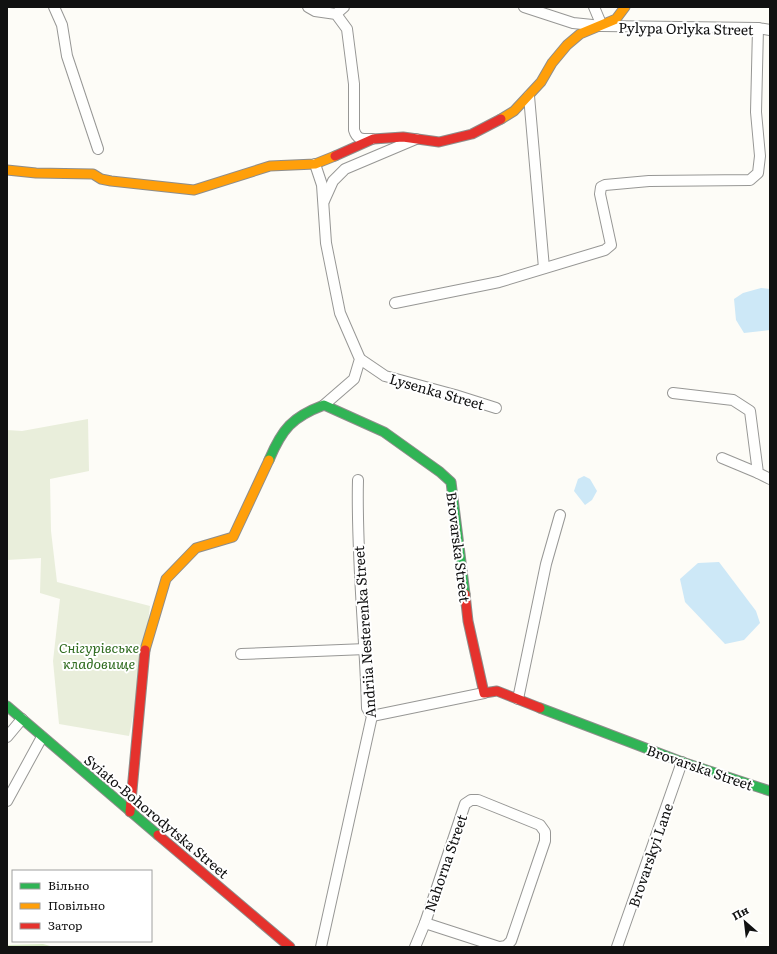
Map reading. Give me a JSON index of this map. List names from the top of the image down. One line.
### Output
{"streets":{"street":["Pylypa Orlyka Street","Lysenka Street","Brovarska Street","Andriia Nesterenka Street","Sviato-Bohorodytska Street","Brovarskyi Lane","Nahorna Street"]},"crossings":[["Brovarska Street","Andriia Nesterenka Street"],["Brovarska Street","Brovarskyi Lane"]],"parks":["Снігурівське кладовище"],"legend":["Вільно","Повільно","Затор"],"north":"top left"}
